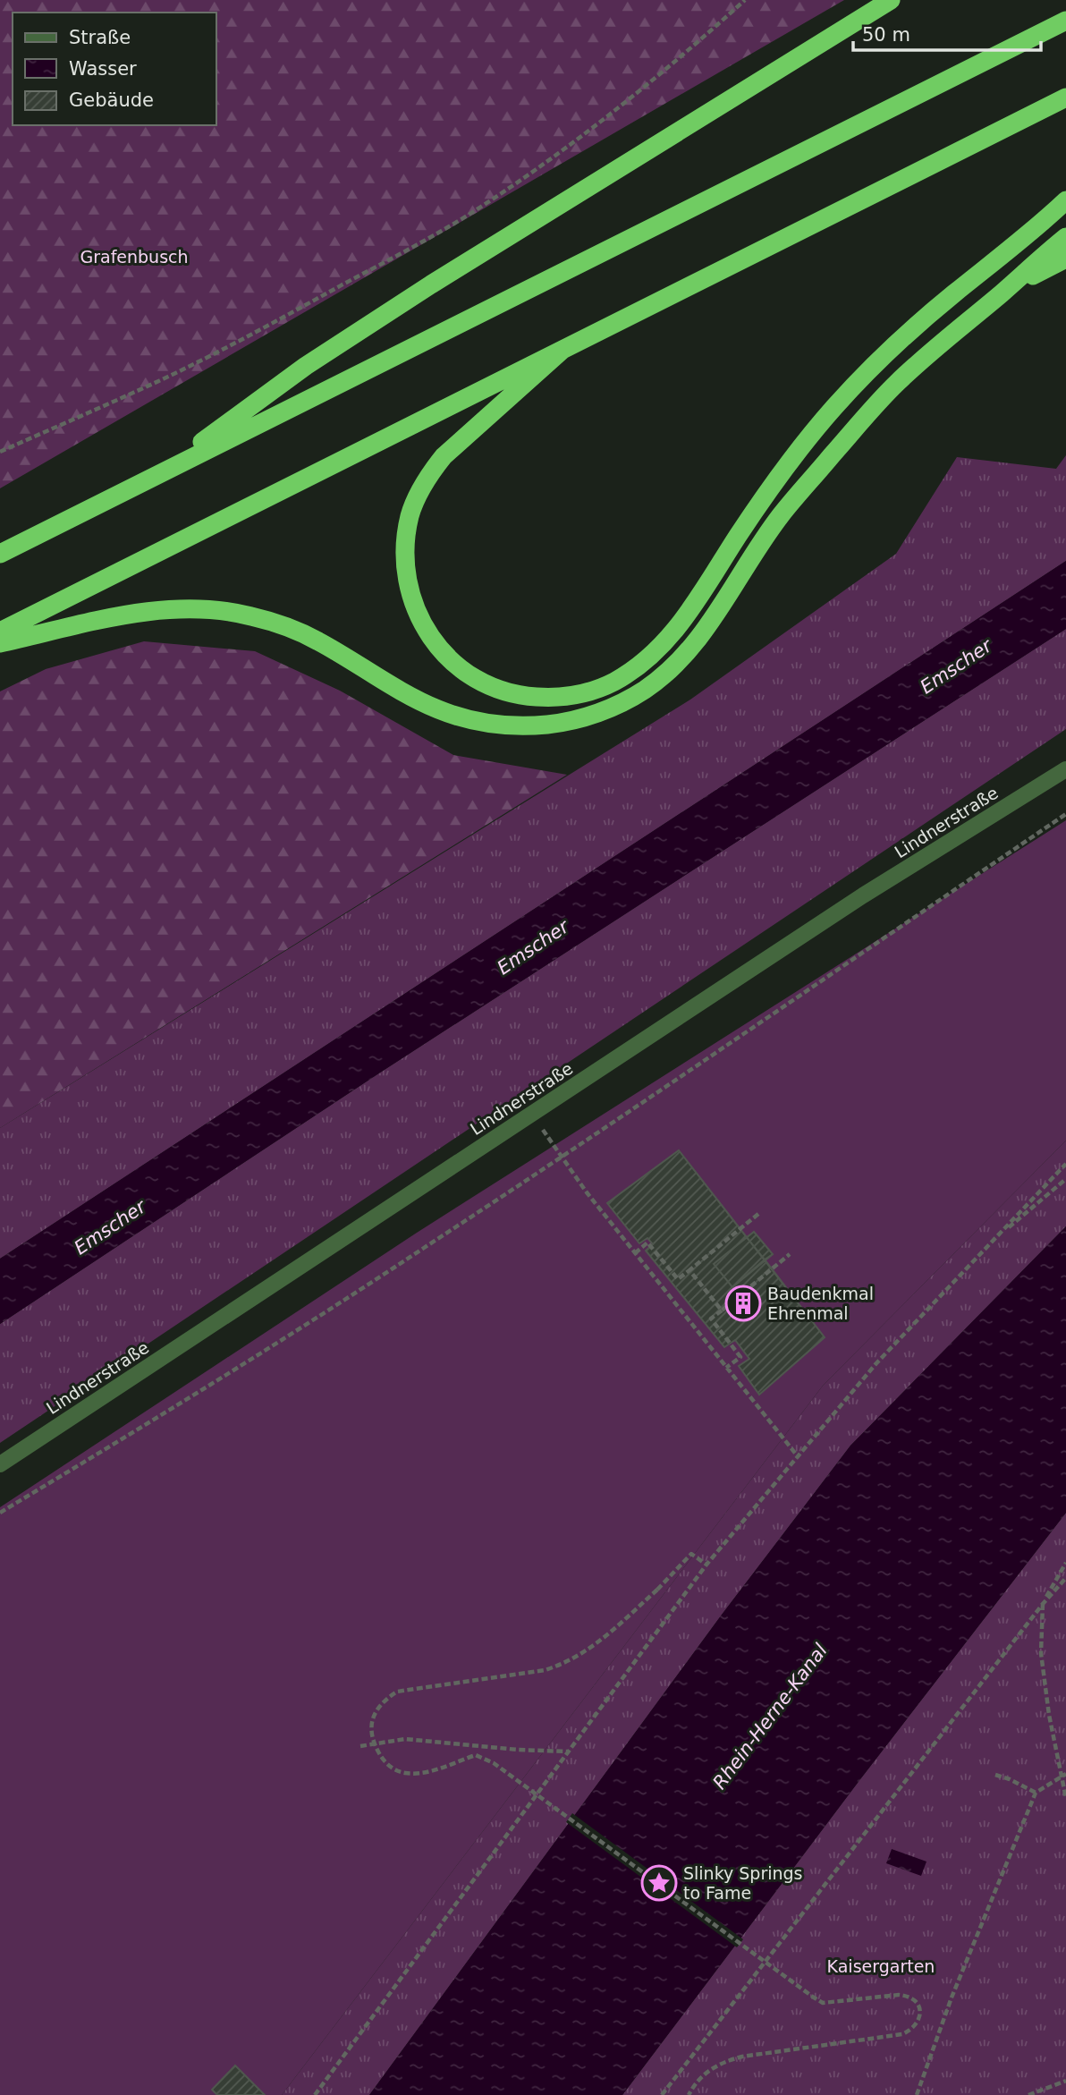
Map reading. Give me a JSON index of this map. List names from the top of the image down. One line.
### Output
{"streets":{"street":["Lindnerstraße"]},"water":["Emscher","Rhein-Herne-Kanal"],"parks":["Grafenbusch","Kaisergarten"],"places":{"building":["Baudenkmal Ehrenmal"],"place":["Slinky Springs to Fame"]},"legend":["Straße","Wasser","Gebäude"],"scale_bar":"50 m"}
